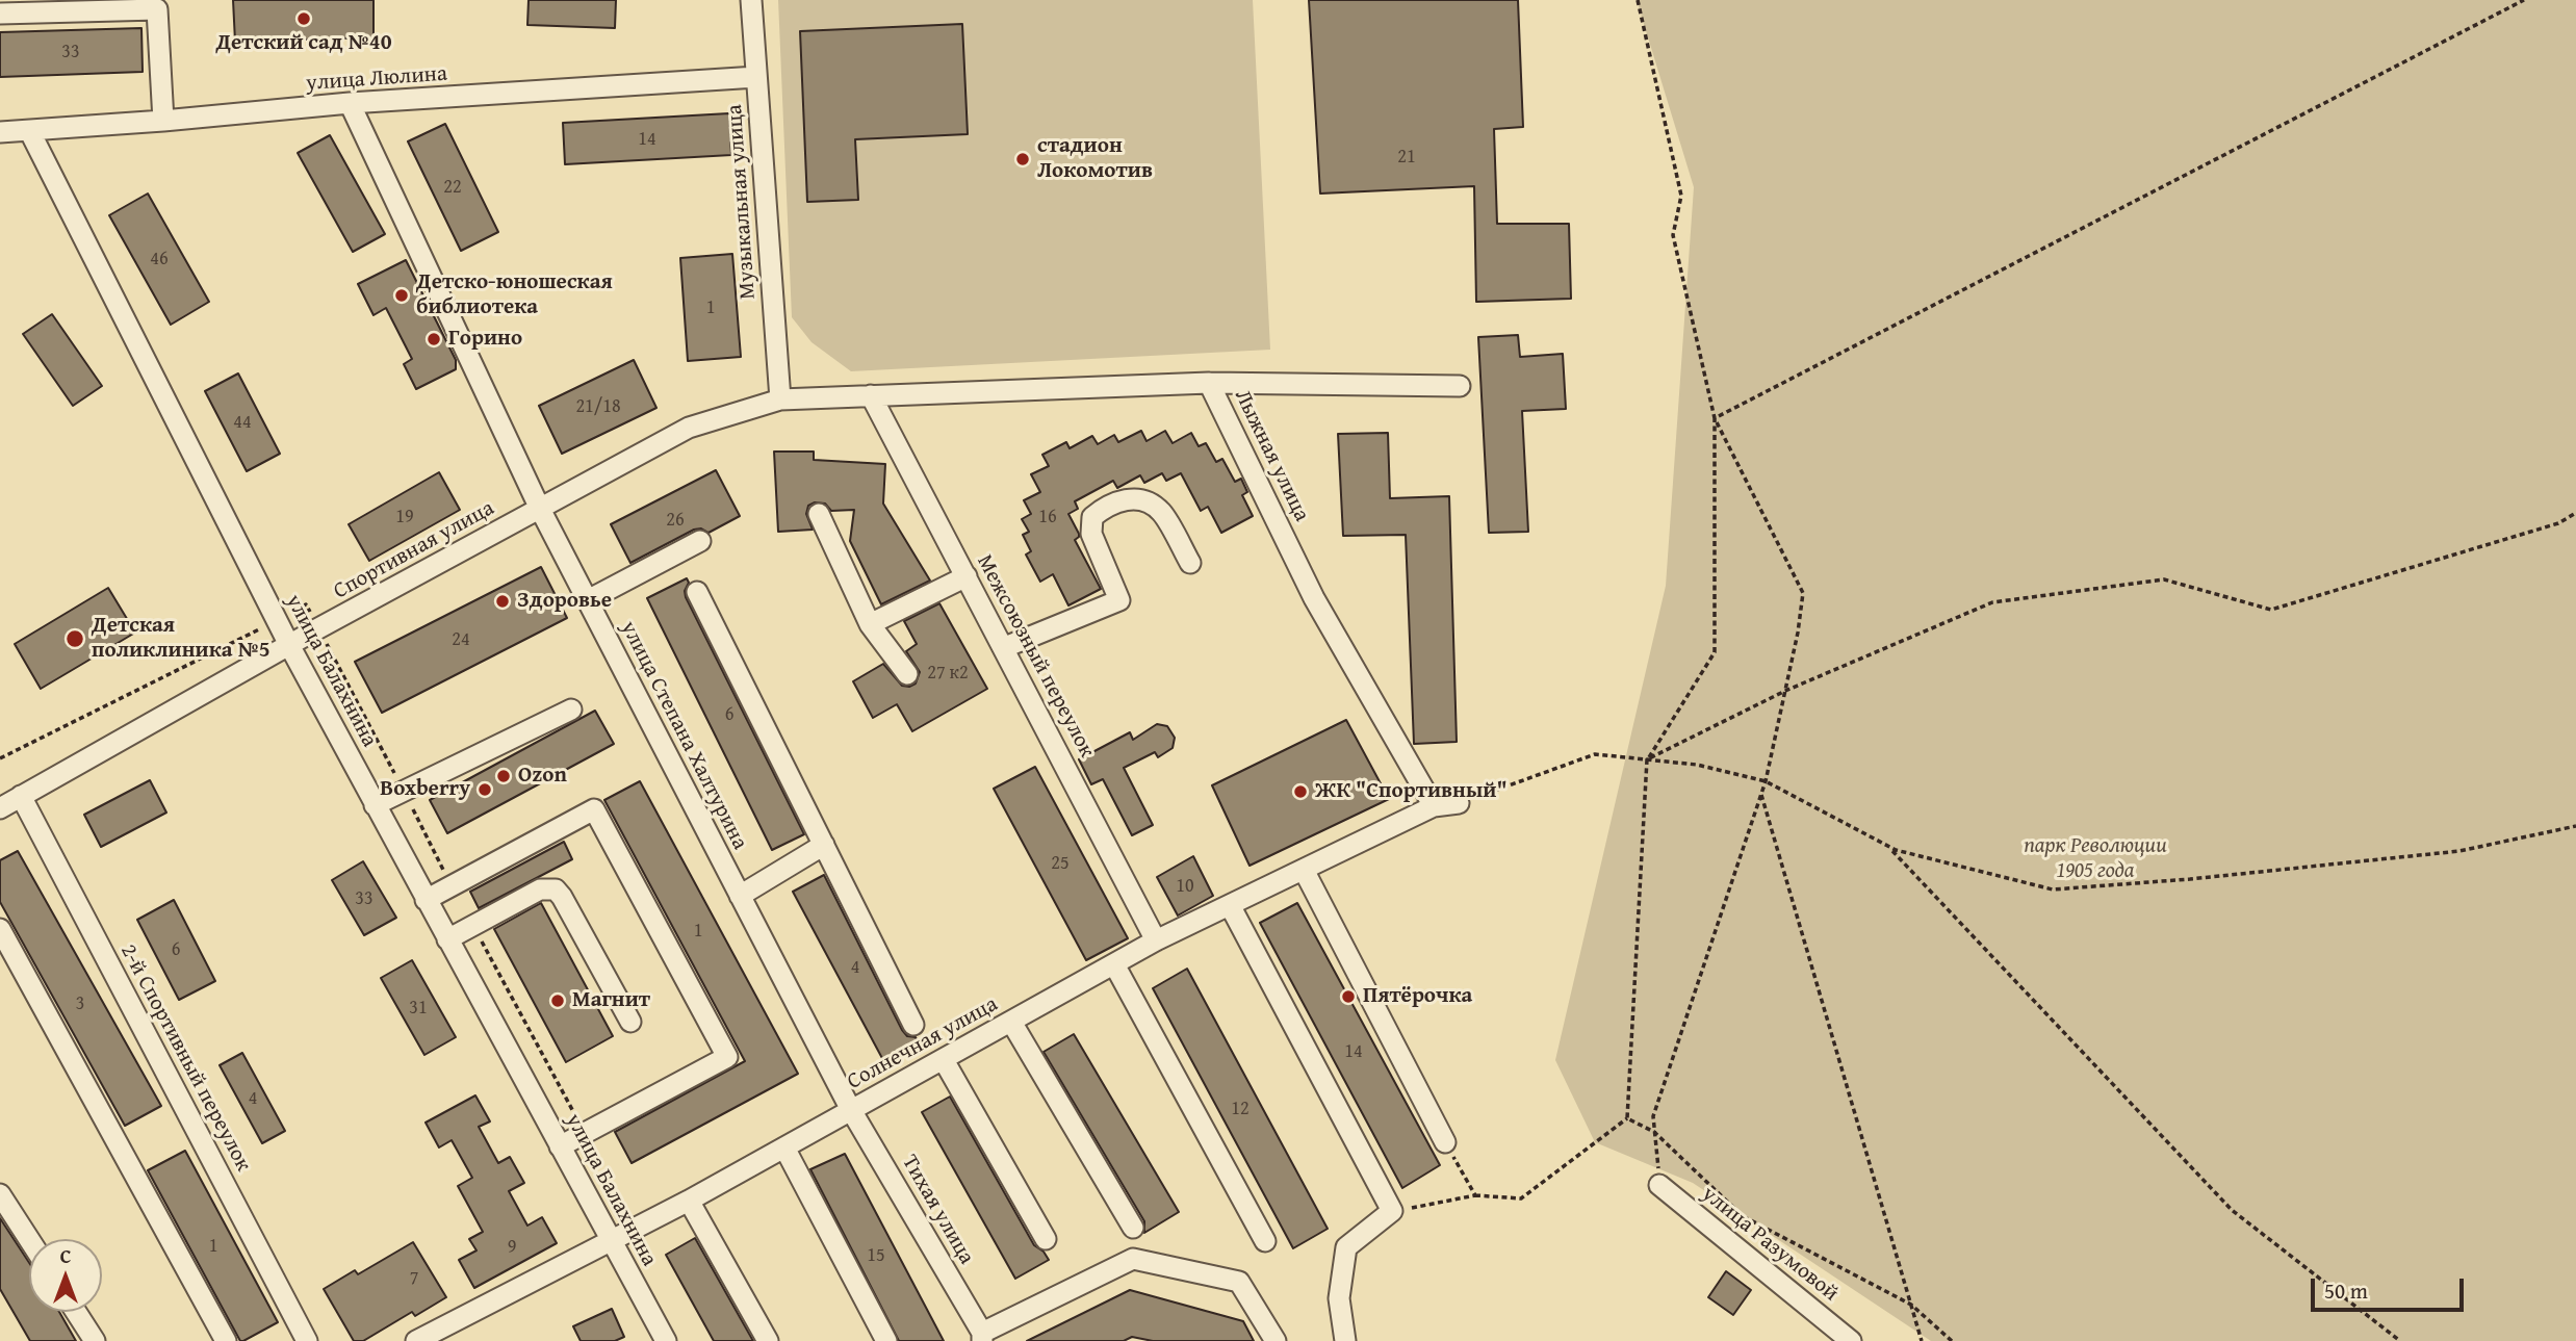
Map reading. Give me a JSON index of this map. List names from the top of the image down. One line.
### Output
{"streets":{"street":["улица Люлина","Музыкальная улица","Лыжная улица","Спортивная улица","Межсоюзный переулок","улица Балахнина","улица Степана Халтурина","Солнечная улица","2-й Спортивный переулок","Тихая улица","улица Разумовой"]},"crossings":[["улица Люлина","Музыкальная улица"],["улица Люлина","улица Балахнина"],["улица Люлина","улица Степана Халтурина"],["Музыкальная улица","Спортивная улица"],["Лыжная улица","Спортивная улица"],["Лыжная улица","Межсоюзный переулок"],["Лыжная улица","Солнечная улица"],["Спортивная улица","Межсоюзный переулок"],["Спортивная улица","улица Балахнина"],["Спортивная улица","улица Степана Халтурина"],["Спортивная улица","2-й Спортивный переулок"],["Межсоюзный переулок","Солнечная улица"],["улица Балахнина","Солнечная улица"],["улица Степана Халтурина","Солнечная улица"],["улица Степана Халтурина","Тихая улица"],["Солнечная улица","Тихая улица"]],"parks":["парк Революции 1905 года"],"places":["Детский сад №40","стадион Локомотив","Детско-юношеская библиотека","Горино","Здоровье","Детская поликлиника №5","Ozon","Boxberry","ЖК \"Спортивный\"","Пятёрочка","Магнит"],"house_numbers":["33","14","21","22","46","1","21/18","44","19","16","26","24","27 к2","6","25","10","33","1","6","4","3","31","14","4","12","1","9","15","7"],"scale_bar":"50 m","north":"top"}
